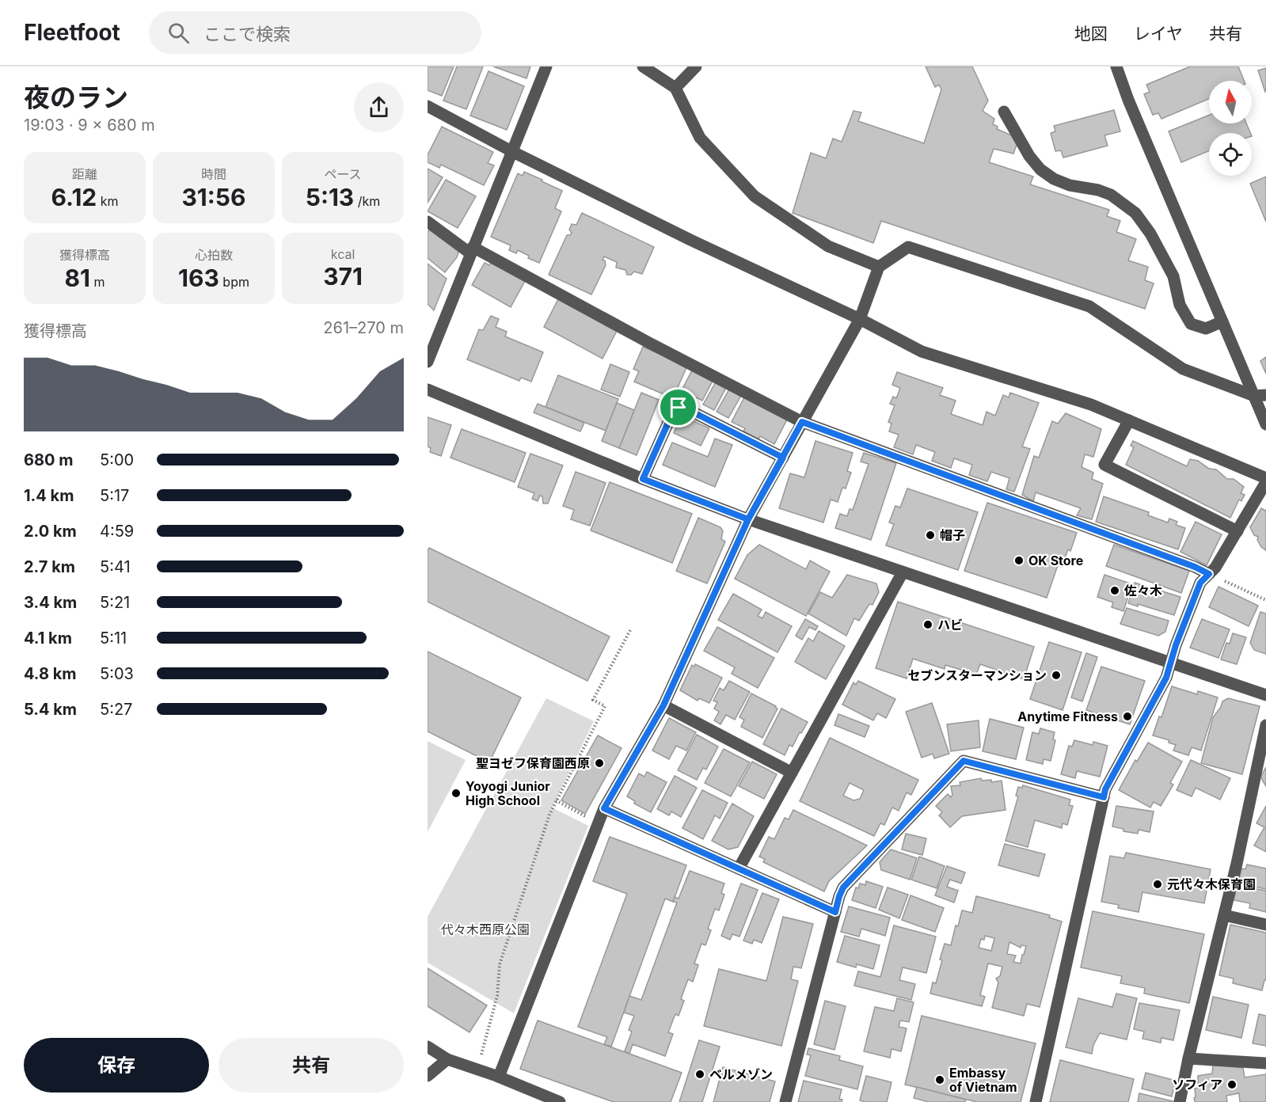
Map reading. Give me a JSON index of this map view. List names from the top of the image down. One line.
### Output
{"parks":["代々木西原公園"],"places":["帽子","OK Store","佐々木","ハビ","セブンスターマンション","Anytime Fitness","聖ヨゼフ保育園西原","Yoyogi Junior High School","元代々木保育園","ベルメゾン","Embassy of Vietnam","ソフィア"],"north":"top","page":{"header":"Fleetfoot","search":"ここで検索","nav":["地図","レイヤ","共有"],"heading":["夜のラン","19:03 · 9 × 680 m"],"stats":[["距離","6.12 km"],["時間","31:56"],["ペース","5:13 /km"],["獲得標高","81 m"],["心拍数","163 bpm"],["kcal","371"]],"chart":["獲得標高","261–270 m"],"list":[{"name":"680 m","note":"5:00"},{"name":"1.4 km","note":"5:17"},{"name":"2.0 km","note":"4:59"},{"name":"2.7 km","note":"5:41"},{"name":"3.4 km","note":"5:21"},{"name":"4.1 km","note":"5:11"},{"name":"4.8 km","note":"5:03"},{"name":"5.4 km","note":"5:27"}],"buttons":["保存","共有"]}}
